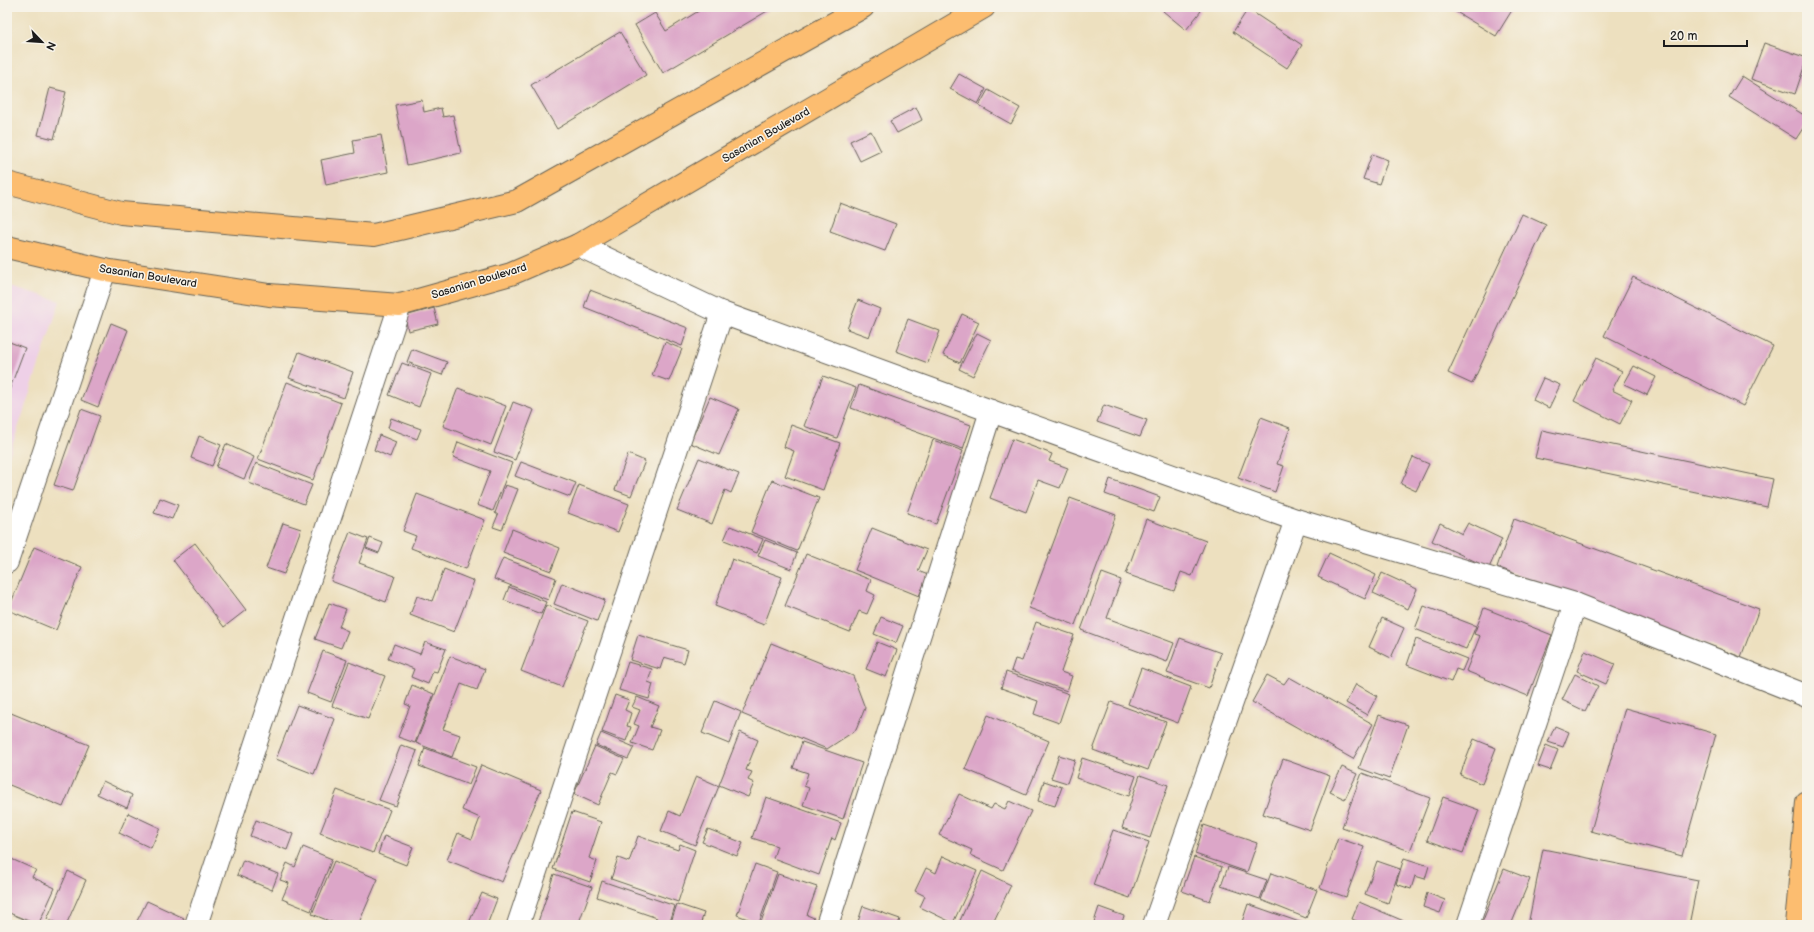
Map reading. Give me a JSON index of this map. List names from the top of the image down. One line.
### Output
{"streets":{"highway":["Sasanian Boulevard"]},"scale_bar":"20 m","north":"bottom right"}
